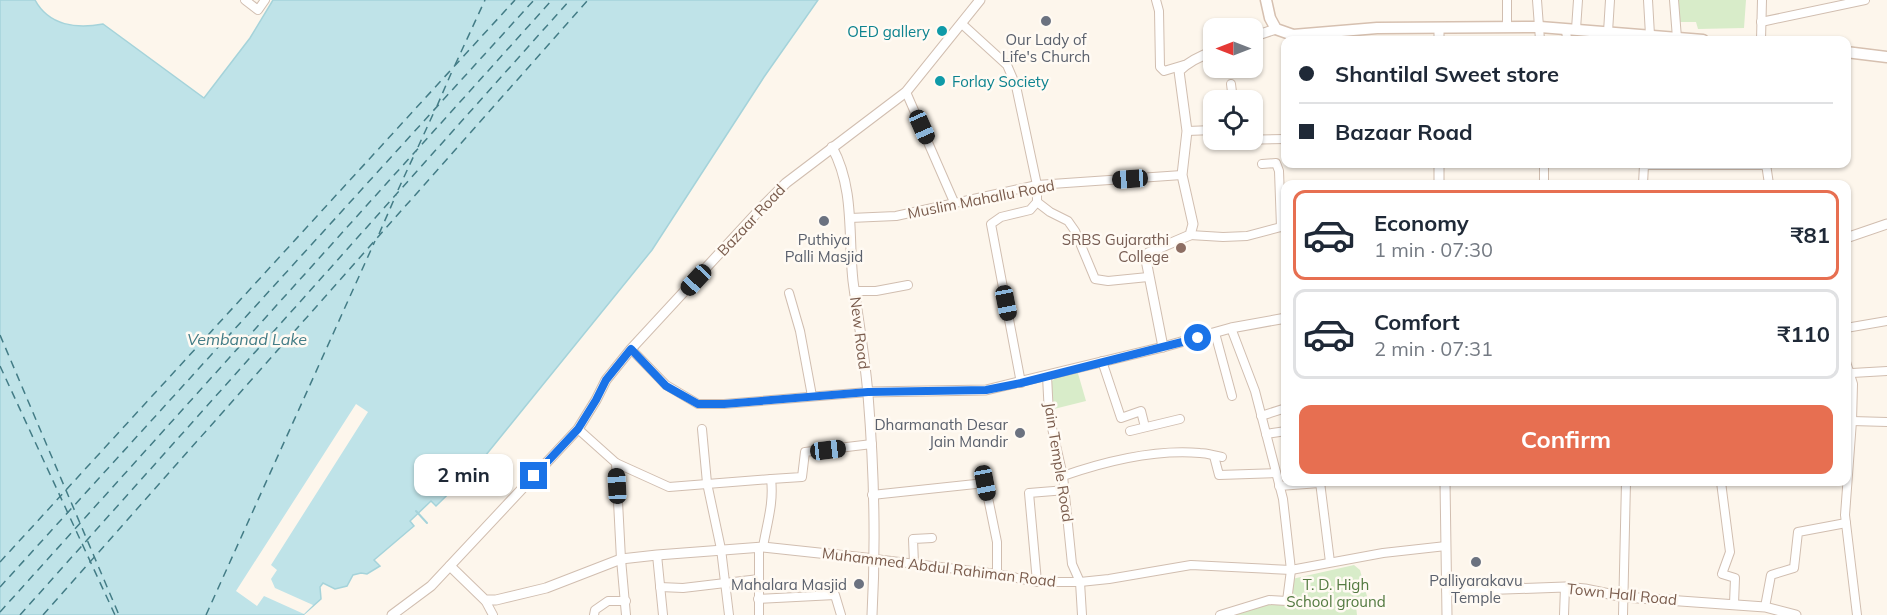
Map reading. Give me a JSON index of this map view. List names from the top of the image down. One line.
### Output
{"streets":{"street":["Muslim Mahallu Road","Bazaar Road","New Road","Jain Temple Road","Muhammed Abdul Rahiman Road","Town Hall Road"]},"crossings":[["Muslim Mahallu Road","New Road"],["Bazaar Road","New Road"],["New Road","Muhammed Abdul Rahiman Road"],["Jain Temple Road","Muhammed Abdul Rahiman Road"]],"water":["Vembanad Lake"],"parks":["T. D. High School ground"],"places":["Our Lady of Life's Church","OED gallery","Forlay Society","Puthiya Palli Masjid","SRBS Gujarathi College","Dharmanath Desar Jain Mandir","Palliyarakavu Temple","Mahalara Masjid"],"north":"left","page":{"banner":["Shantilal Sweet store","Bazaar Road"],"list":[{"name":"Economy","note":"1 min · 07:30","value":"₹81"},{"name":"Comfort","note":"2 min · 07:31","value":"₹110"}],"buttons":"Confirm","bubble":"2 min"}}
